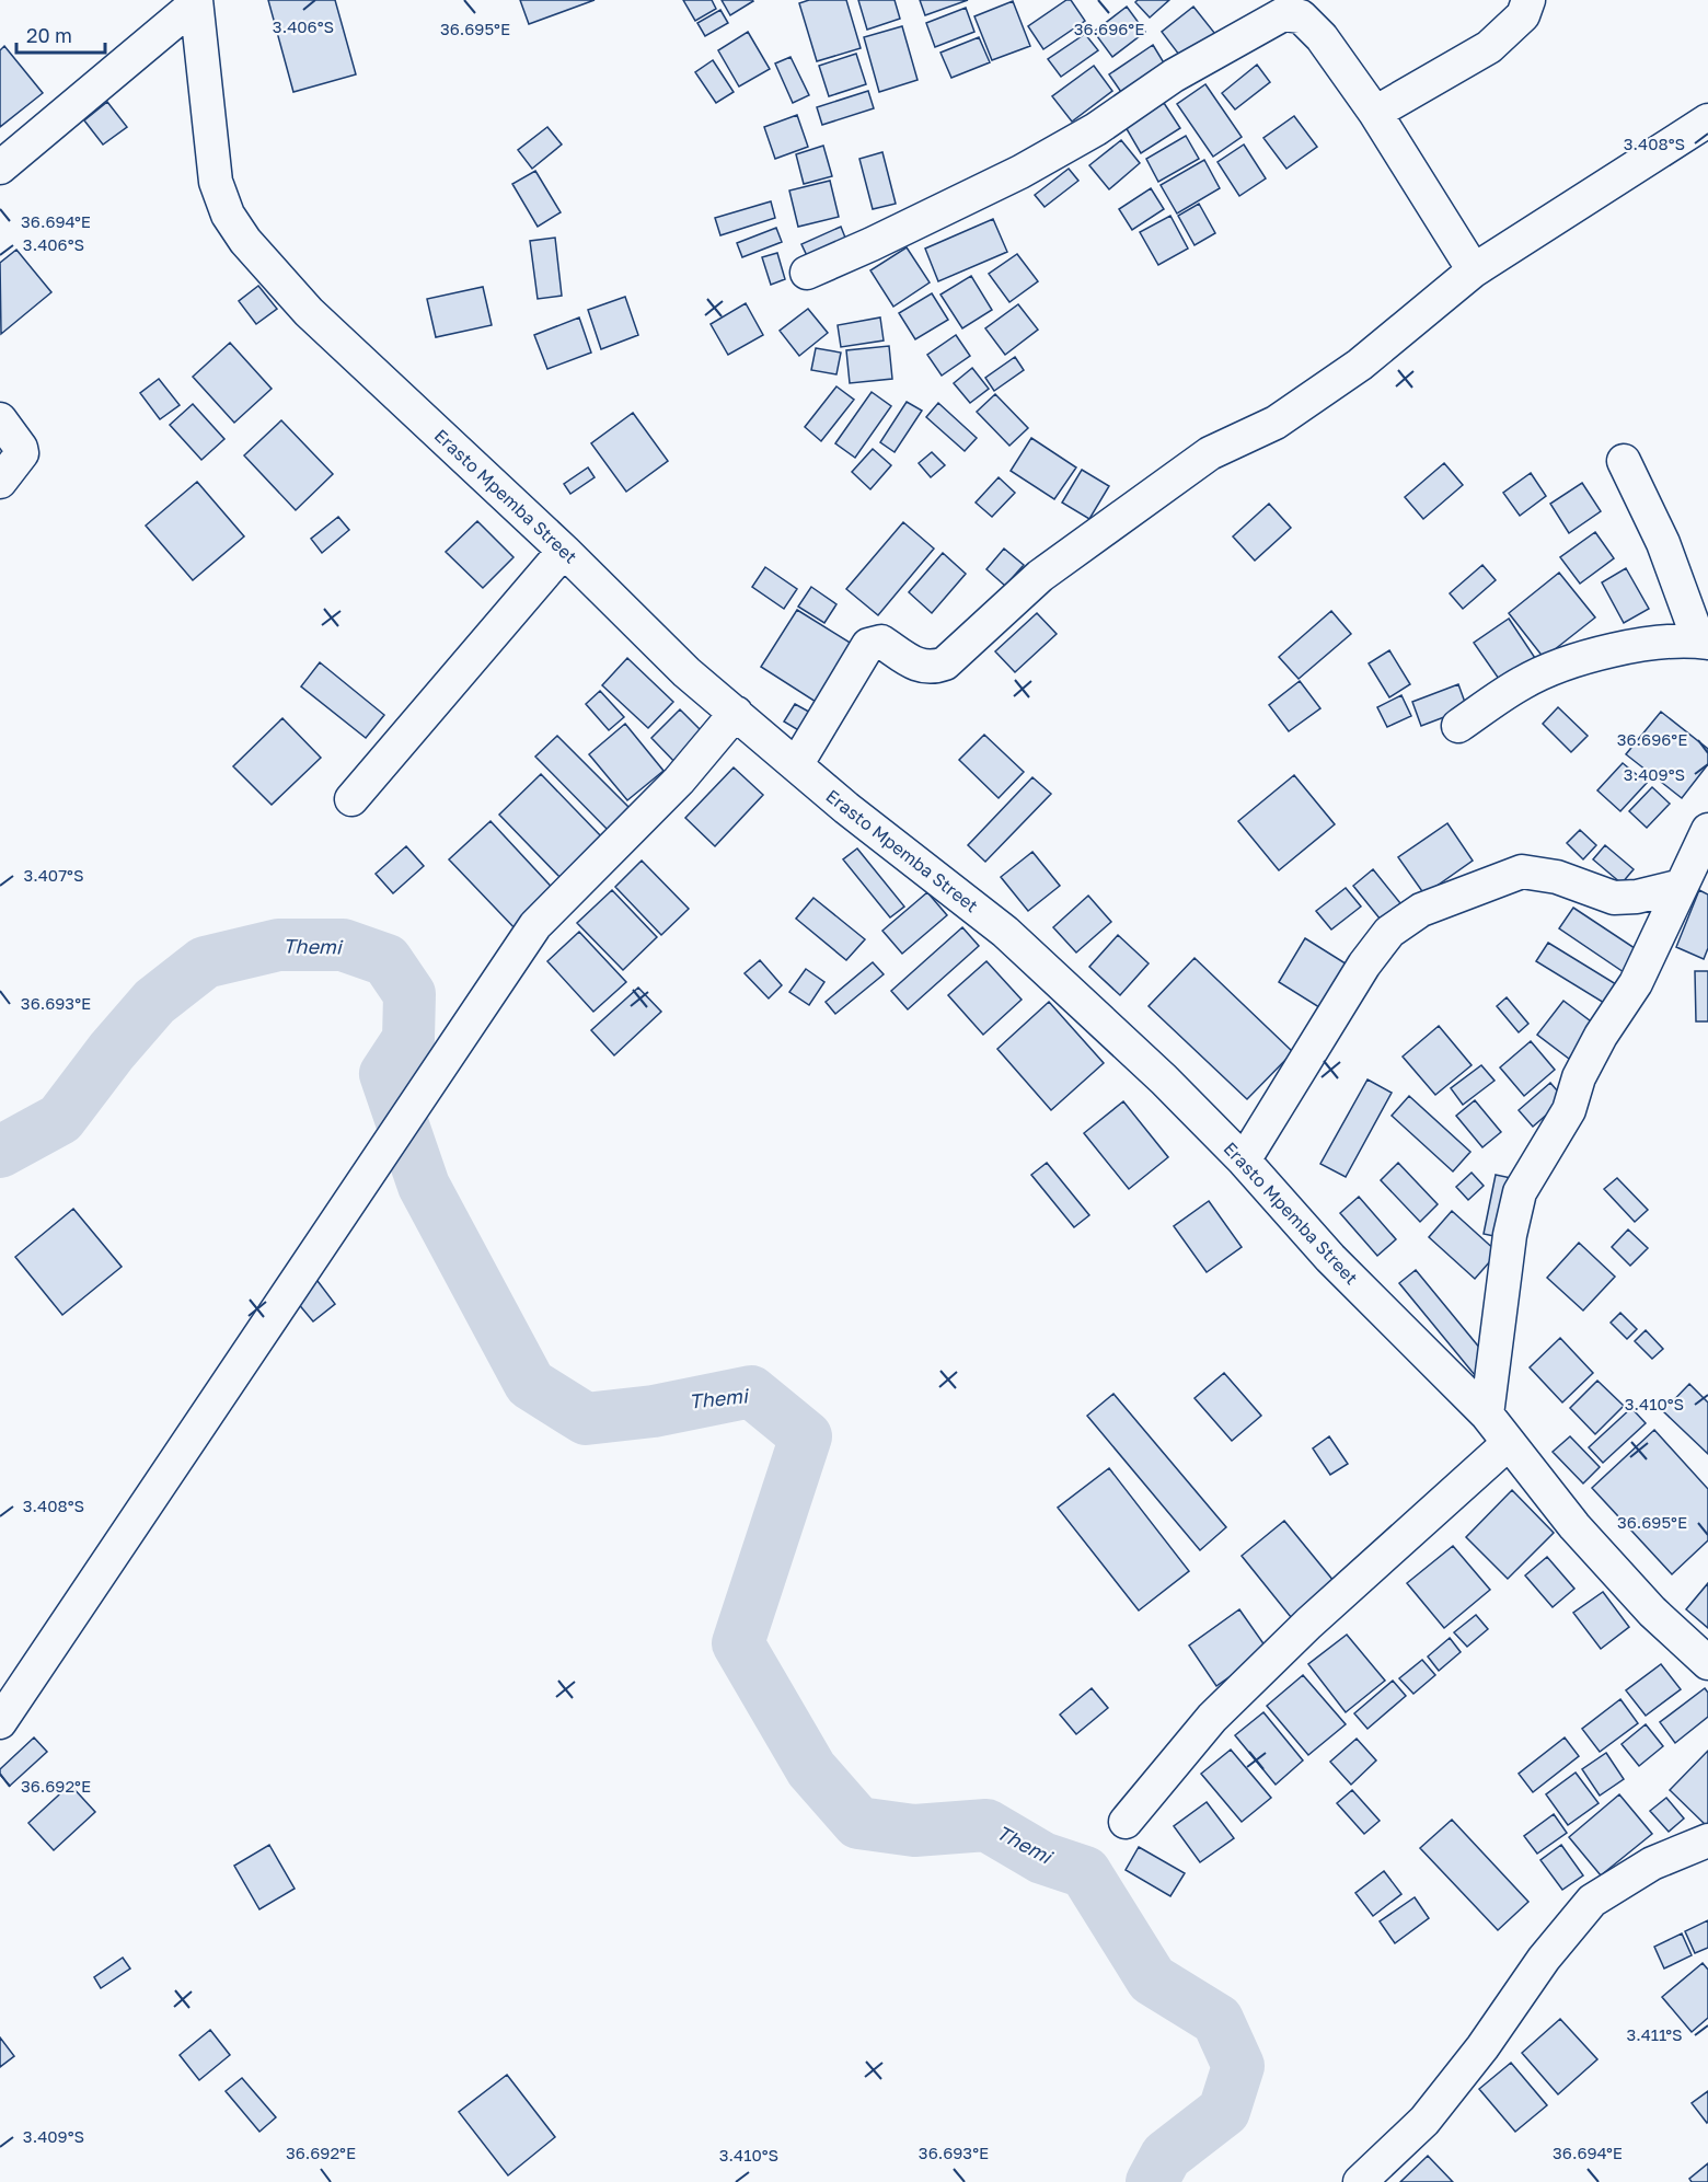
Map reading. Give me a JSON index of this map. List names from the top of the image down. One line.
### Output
{"streets":{"street":["Erasto Mpemba Street"]},"water":["Themi"],"scale_bar":"20 m","coordinates":["3.406°S","36.695°E","36.696°E","3.408°S","36.694°E","3.409°S","3.407°S","36.693°E","3.410°S","36.692°E","3.411°S"]}
